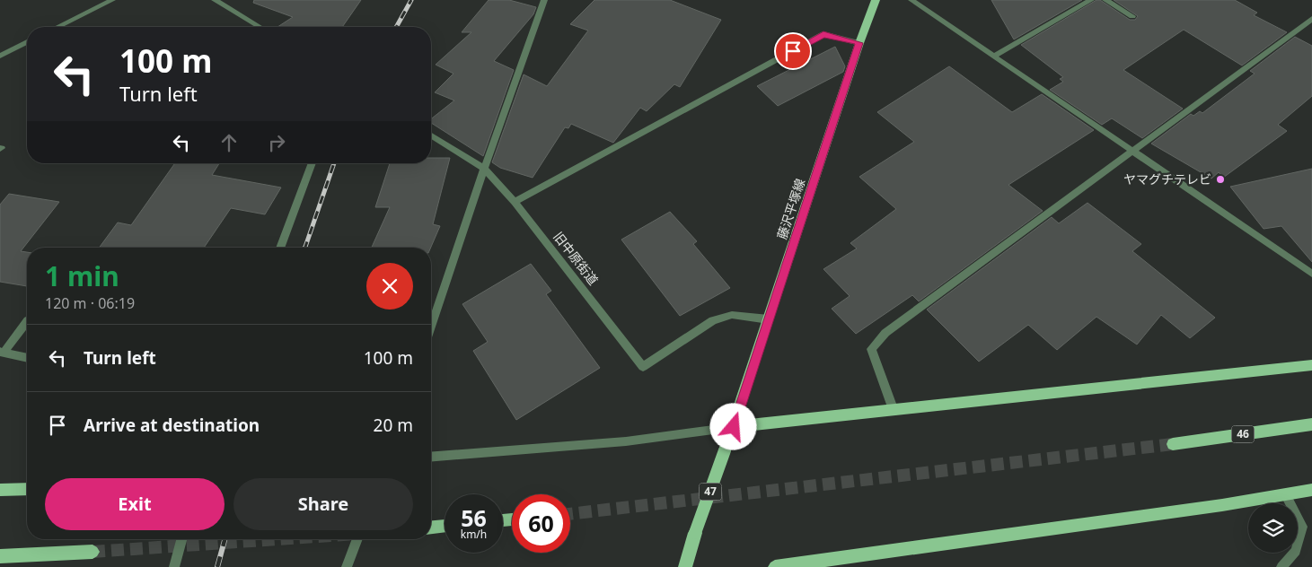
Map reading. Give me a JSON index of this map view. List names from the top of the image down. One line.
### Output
{"streets":{"main road":["藤沢平塚線","46","47"],"street":["旧中原街道"]},"crossings":[["藤沢平塚線","旧中原街道"],["藤沢平塚線","47"]],"places":["ヤマグチテレビ"],"page":{"turn":["100 m","Turn left"],"heading":["1 min","120 m · 06:19"],"list":[{"name":"Turn left","value":"100 m"},{"name":"Arrive at destination","value":"20 m"}],"buttons":["Exit","Share"],"speed":"56 km/h","limit":"60"}}
